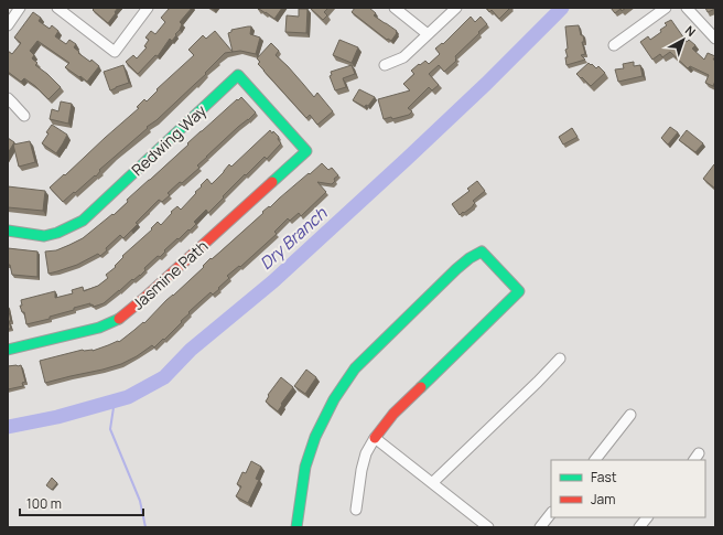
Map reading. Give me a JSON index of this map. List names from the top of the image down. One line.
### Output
{"streets":{"street":["Redwing Way","Jasmine Path"]},"crossings":[["Redwing Way","Jasmine Path"]],"water":["Dry Branch"],"legend":["Fast","Jam"],"scale_bar":"100 m","north":"top right"}
